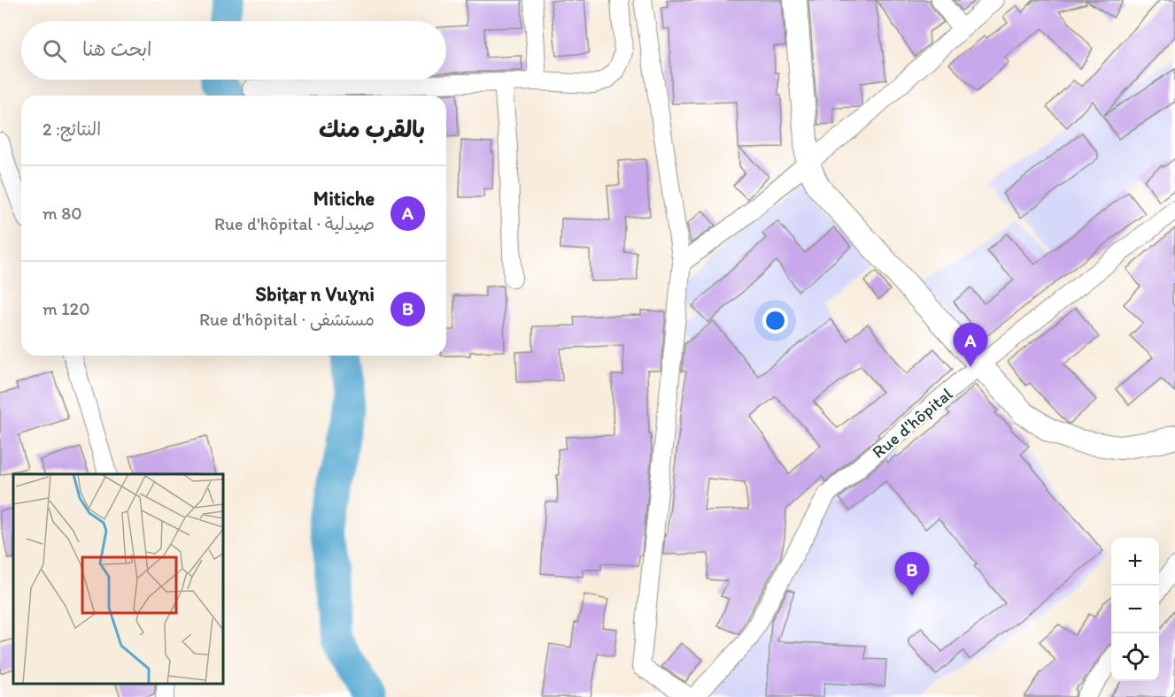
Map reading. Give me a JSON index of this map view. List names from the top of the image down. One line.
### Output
{"streets":{"street":["Rue d'hôpital"]},"page":{"search":"ابحث هنا","heading":["بالقرب منك","النتائج: 2"],"list":[{"mark":"A","name":"Mitiche","note":"صيدلية · Rue d'hôpital","value":"80 m"},{"mark":"B","name":"Sbiṭaṛ n Vuɣni","note":"مستشفى · Rue d'hôpital","value":"120 m"}],"pins":["A","B"],"map_buttons":["+","−"]}}
